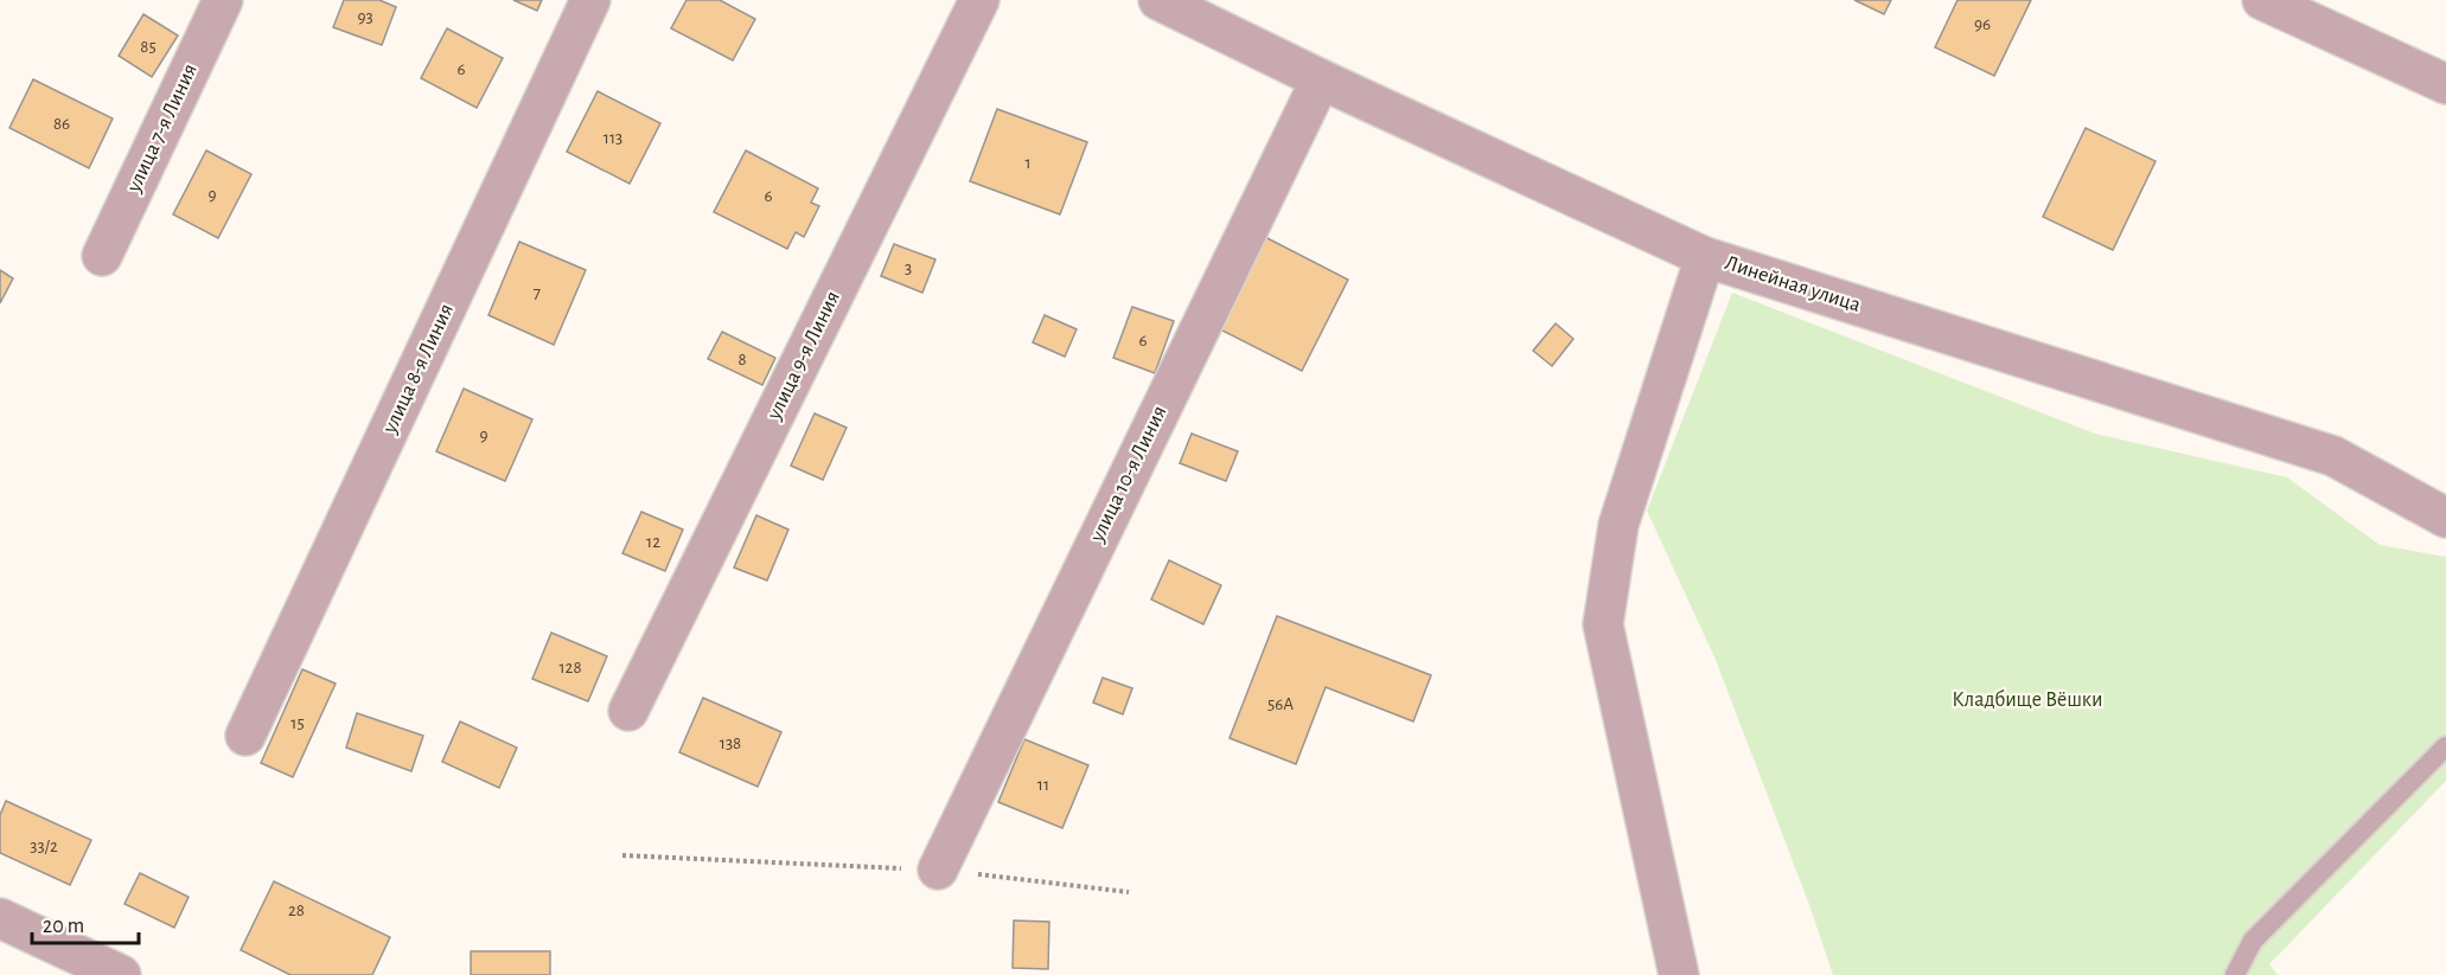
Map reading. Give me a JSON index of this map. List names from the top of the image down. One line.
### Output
{"streets":{"street":["улица 7-я Линия","Линейная улица","улица 9-я Линия","улица 8-я Линия","улица 10-я Линия"]},"crossings":[["Линейная улица","улица 10-я Линия"]],"parks":["Кладбище Вёшки"],"house_numbers":["93","96","85","6","86","113","1","9","6","3","7","6","8","9","12","128","56А","15","138","11","33/2","28"],"scale_bar":"20 m"}
